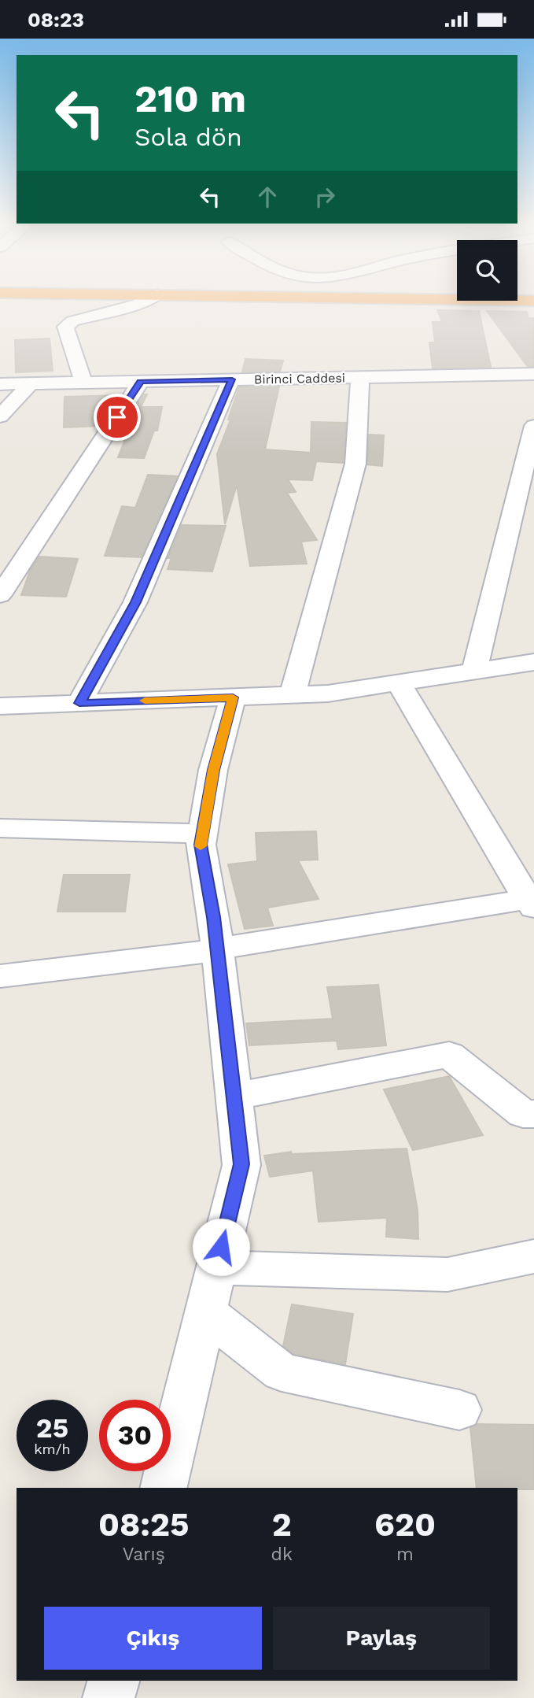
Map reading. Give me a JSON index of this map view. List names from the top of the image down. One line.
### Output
{"streets":{"street":["Birinci Caddesi"]},"page":{"status":"08:23","turn":["210 m","Sola dön"],"speed":"25 km/h","limit":"30","eta":["08:25","Varış","2","dk","620","m"],"buttons":["Çıkış","Paylaş"]}}
